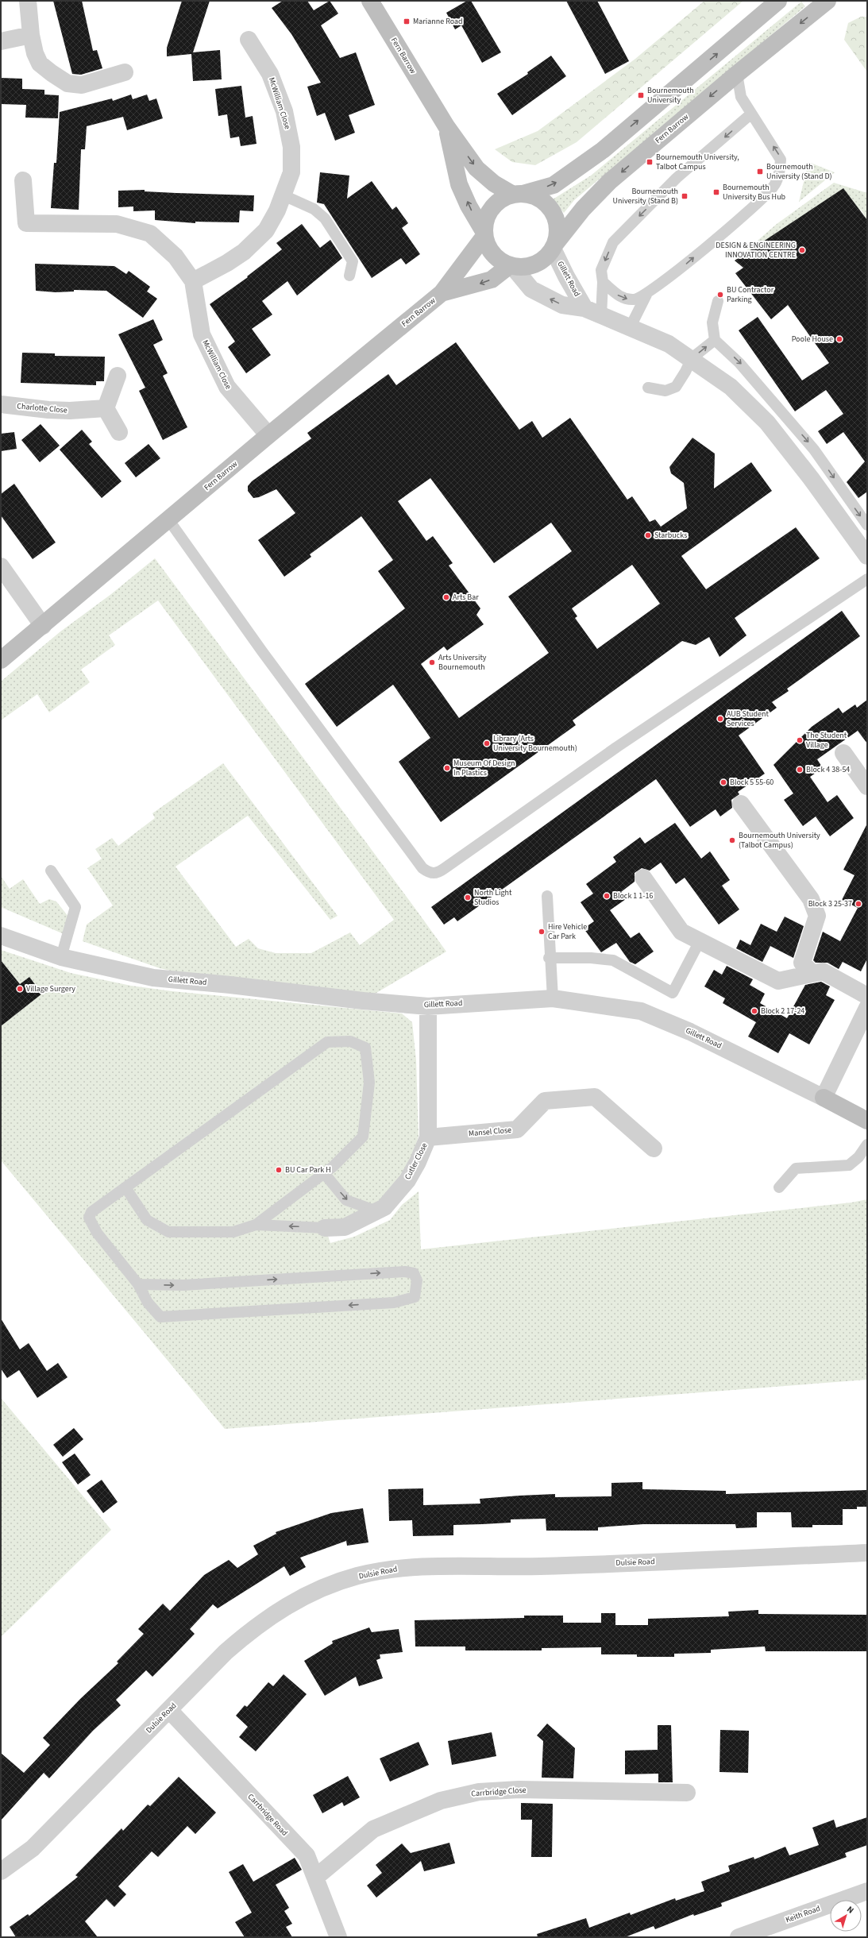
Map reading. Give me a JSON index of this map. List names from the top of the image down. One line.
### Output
{"streets":{"street":["Fern Barrow","McWilliam Close","Gillett Road","Charlotte Close","Mansel Close","Cutler Close","Dulsie Road","Carrbridge Close","Carrbridge Road","Keith Road"]},"crossings":[["Fern Barrow","McWilliam Close"],["Fern Barrow","Gillett Road"],["Gillett Road","Cutler Close"],["Mansel Close","Cutler Close"],["Dulsie Road","Carrbridge Road"],["Carrbridge Close","Carrbridge Road"]],"places":{"transit":["Marianne Road","Bournemouth University","Bournemouth University, Talbot Campus","Bournemouth University (Stand D)","Bournemouth University Bus Hub","Bournemouth University (Stand B)"],"other":["DESIGN & ENGINEERING INNOVATION CENTRE","BU Contractor Parking","Poole House","Starbucks","Arts Bar","Arts University Bournemouth","AUB Student Services","The Student Village","Library (Arts University Bournemouth)","Museum Of Design In Plastics","Block 4 38-54","Block 5 55-60","Bournemouth University (Talbot Campus)","Block 1 1-16","North Light Studios","Block 3 25-37","Hire Vehicle Car Park","Village Surgery","Block 2 17-24","BU Car Park H"]},"north":"top right"}
